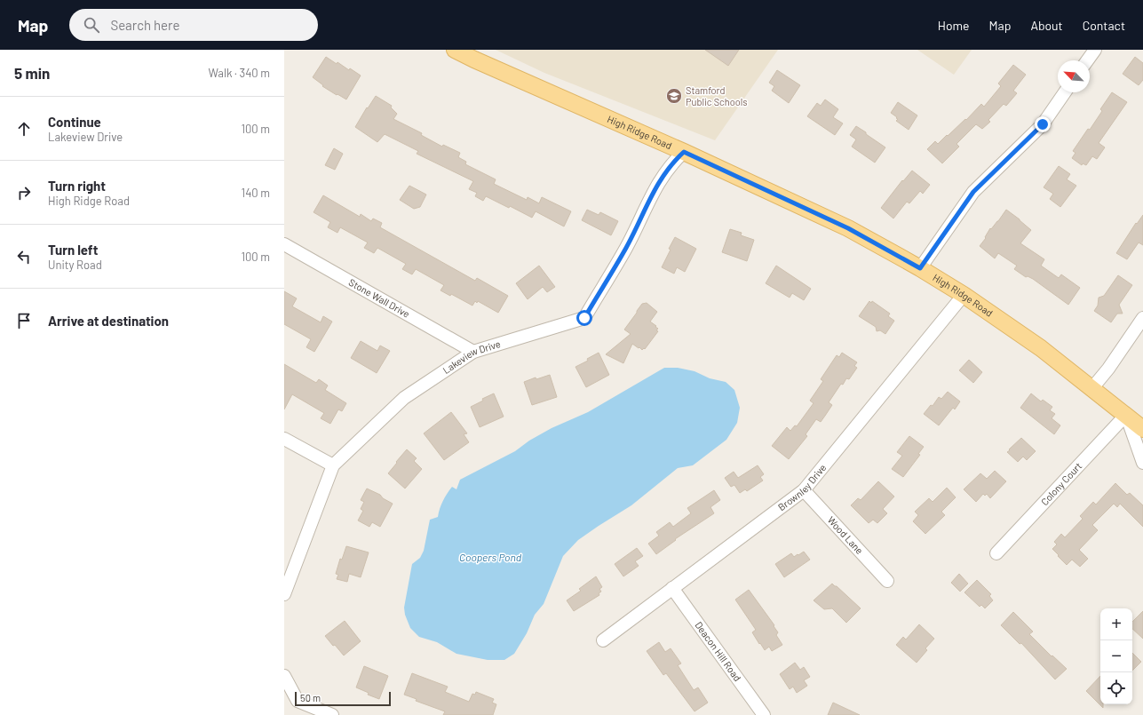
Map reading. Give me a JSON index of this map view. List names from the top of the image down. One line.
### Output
{"streets":{"main road":["High Ridge Road"],"street":["Stone Wall Drive","Lakeview Drive","Colony Court","Brownley Drive","Wood Lane","Deacon Hill Road"]},"crossings":[["High Ridge Road","Lakeview Drive"],["High Ridge Road","Colony Court"],["High Ridge Road","Brownley Drive"],["Stone Wall Drive","Lakeview Drive"],["Brownley Drive","Wood Lane"],["Brownley Drive","Deacon Hill Road"]],"water":["Coopers Pond"],"places":{"school or university":["Stamford Public Schools"]},"scale_bar":"50 m","north":"top left","page":{"header":"Map","search":"Search here","nav":["Home","Map","About","Contact"],"heading":["5 min","Walk · 340 m"],"list":[["Continue","Lakeview Drive","100 m"],["Turn right","High Ridge Road","140 m"],["Turn left","Unity Road","100 m"],"Arrive at destination"],"map_buttons":["+","−"],"scale":"50 m"}}
